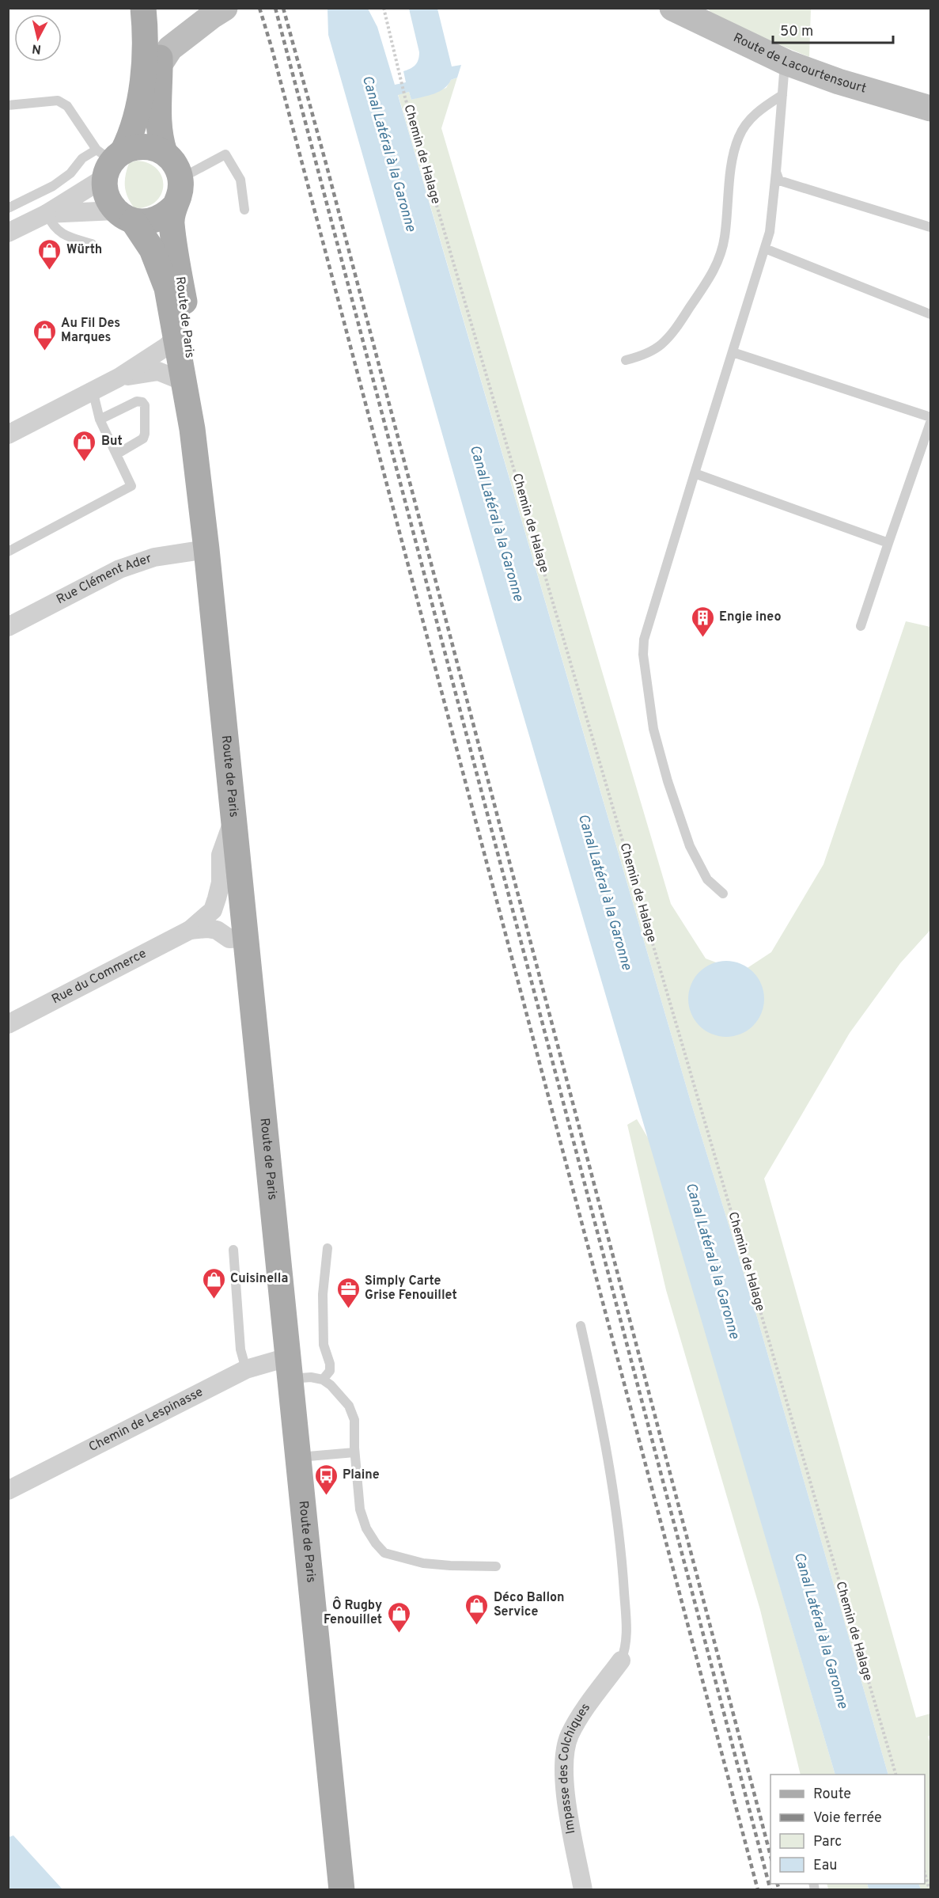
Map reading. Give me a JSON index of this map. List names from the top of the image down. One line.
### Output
{"streets":{"main road":["Route de Lacourtensourt","Route de Paris"],"street":["Rue Clément Ader","Rue du Commerce","Chemin de Lespinasse","Impasse des Colchiques"],"path":["Chemin de Halage"]},"crossings":[["Route de Paris","Rue Clément Ader"],["Route de Paris","Rue du Commerce"],["Route de Paris","Chemin de Lespinasse"]],"water":["Canal Latéral à la Garonne"],"places":{"shop":["Würth","Au Fil Des Marques","But","Cuisinella","Déco Ballon Service","Ô Rugby Fenouillet"],"building":["Engie ineo"],"office":["Simply Carte Grise Fenouillet"],"bus stop":["Plaine"]},"legend":["Route","Voie ferrée","Parc","Eau"],"scale_bar":"50 m","north":"bottom"}
